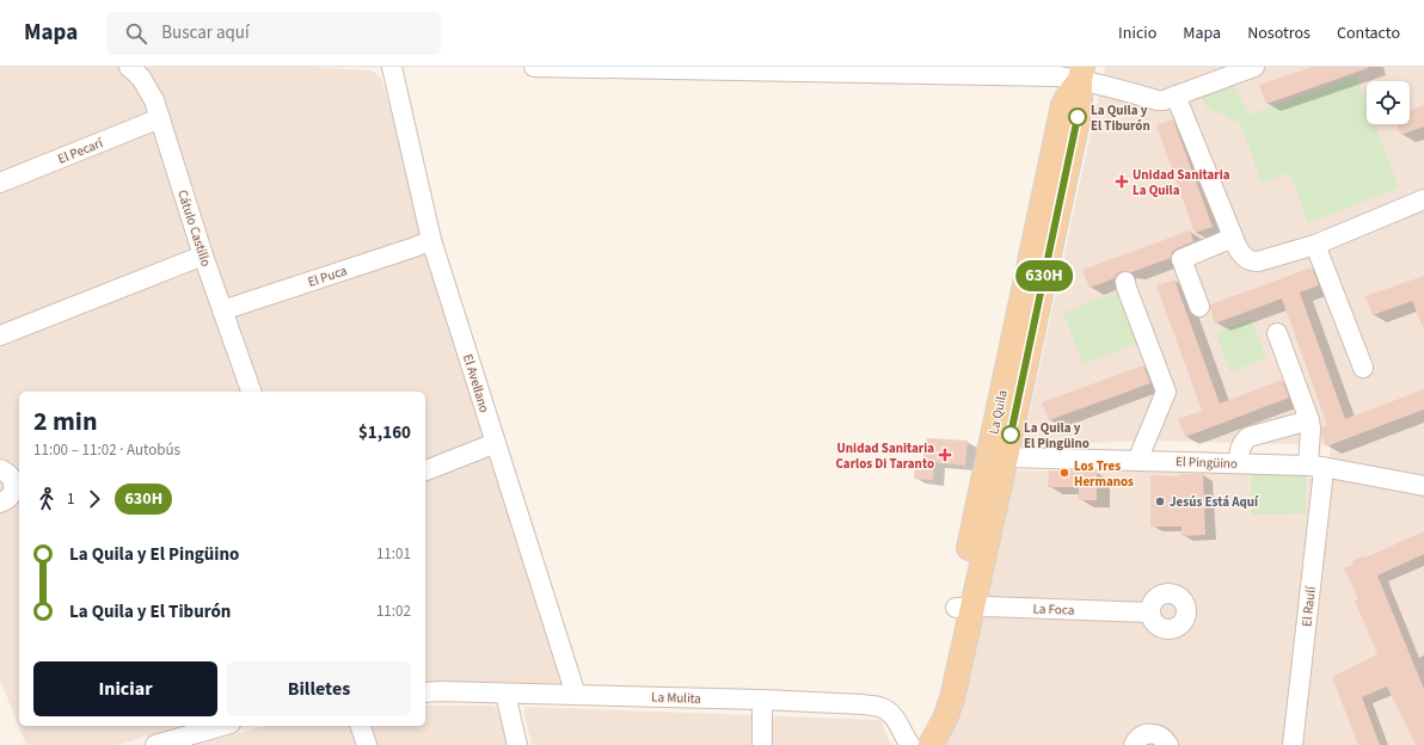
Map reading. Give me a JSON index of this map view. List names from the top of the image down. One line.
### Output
{"streets":{"main road":["La Quila"],"street":["El Pecarí","Cátulo Castillo","El Puca","El Avellano","El Pingüino","El Raulí","La Foca","La Mulita"]},"crossings":[["El Pecarí","Cátulo Castillo"],["Cátulo Castillo","El Puca"],["El Puca","El Avellano"],["El Avellano","La Mulita"],["La Quila","El Pingüino"],["La Quila","La Foca"],["El Pingüino","El Raulí"]],"places":{"other":["La Quila y El Tiburón","La Quila y El Pingüino","Los Tres Hermanos","Jesús Está Aquí"],"health":["Unidad Sanitaria La Quila","Unidad Sanitaria Carlos Di Taranto"]},"lines":["bus line 630H"],"page":{"header":"Mapa","search":"Buscar aquí","nav":["Inicio","Mapa","Nosotros","Contacto"],"on_map":"630H","heading":["2 min","11:00 – 11:02 · Autobús","$1,160"],"legs":["1","630H"],"list":[{"name":"La Quila y El Pingüino","value":"11:01"},{"name":"La Quila y El Tiburón","value":"11:02"}],"buttons":["Iniciar","Billetes"]}}
